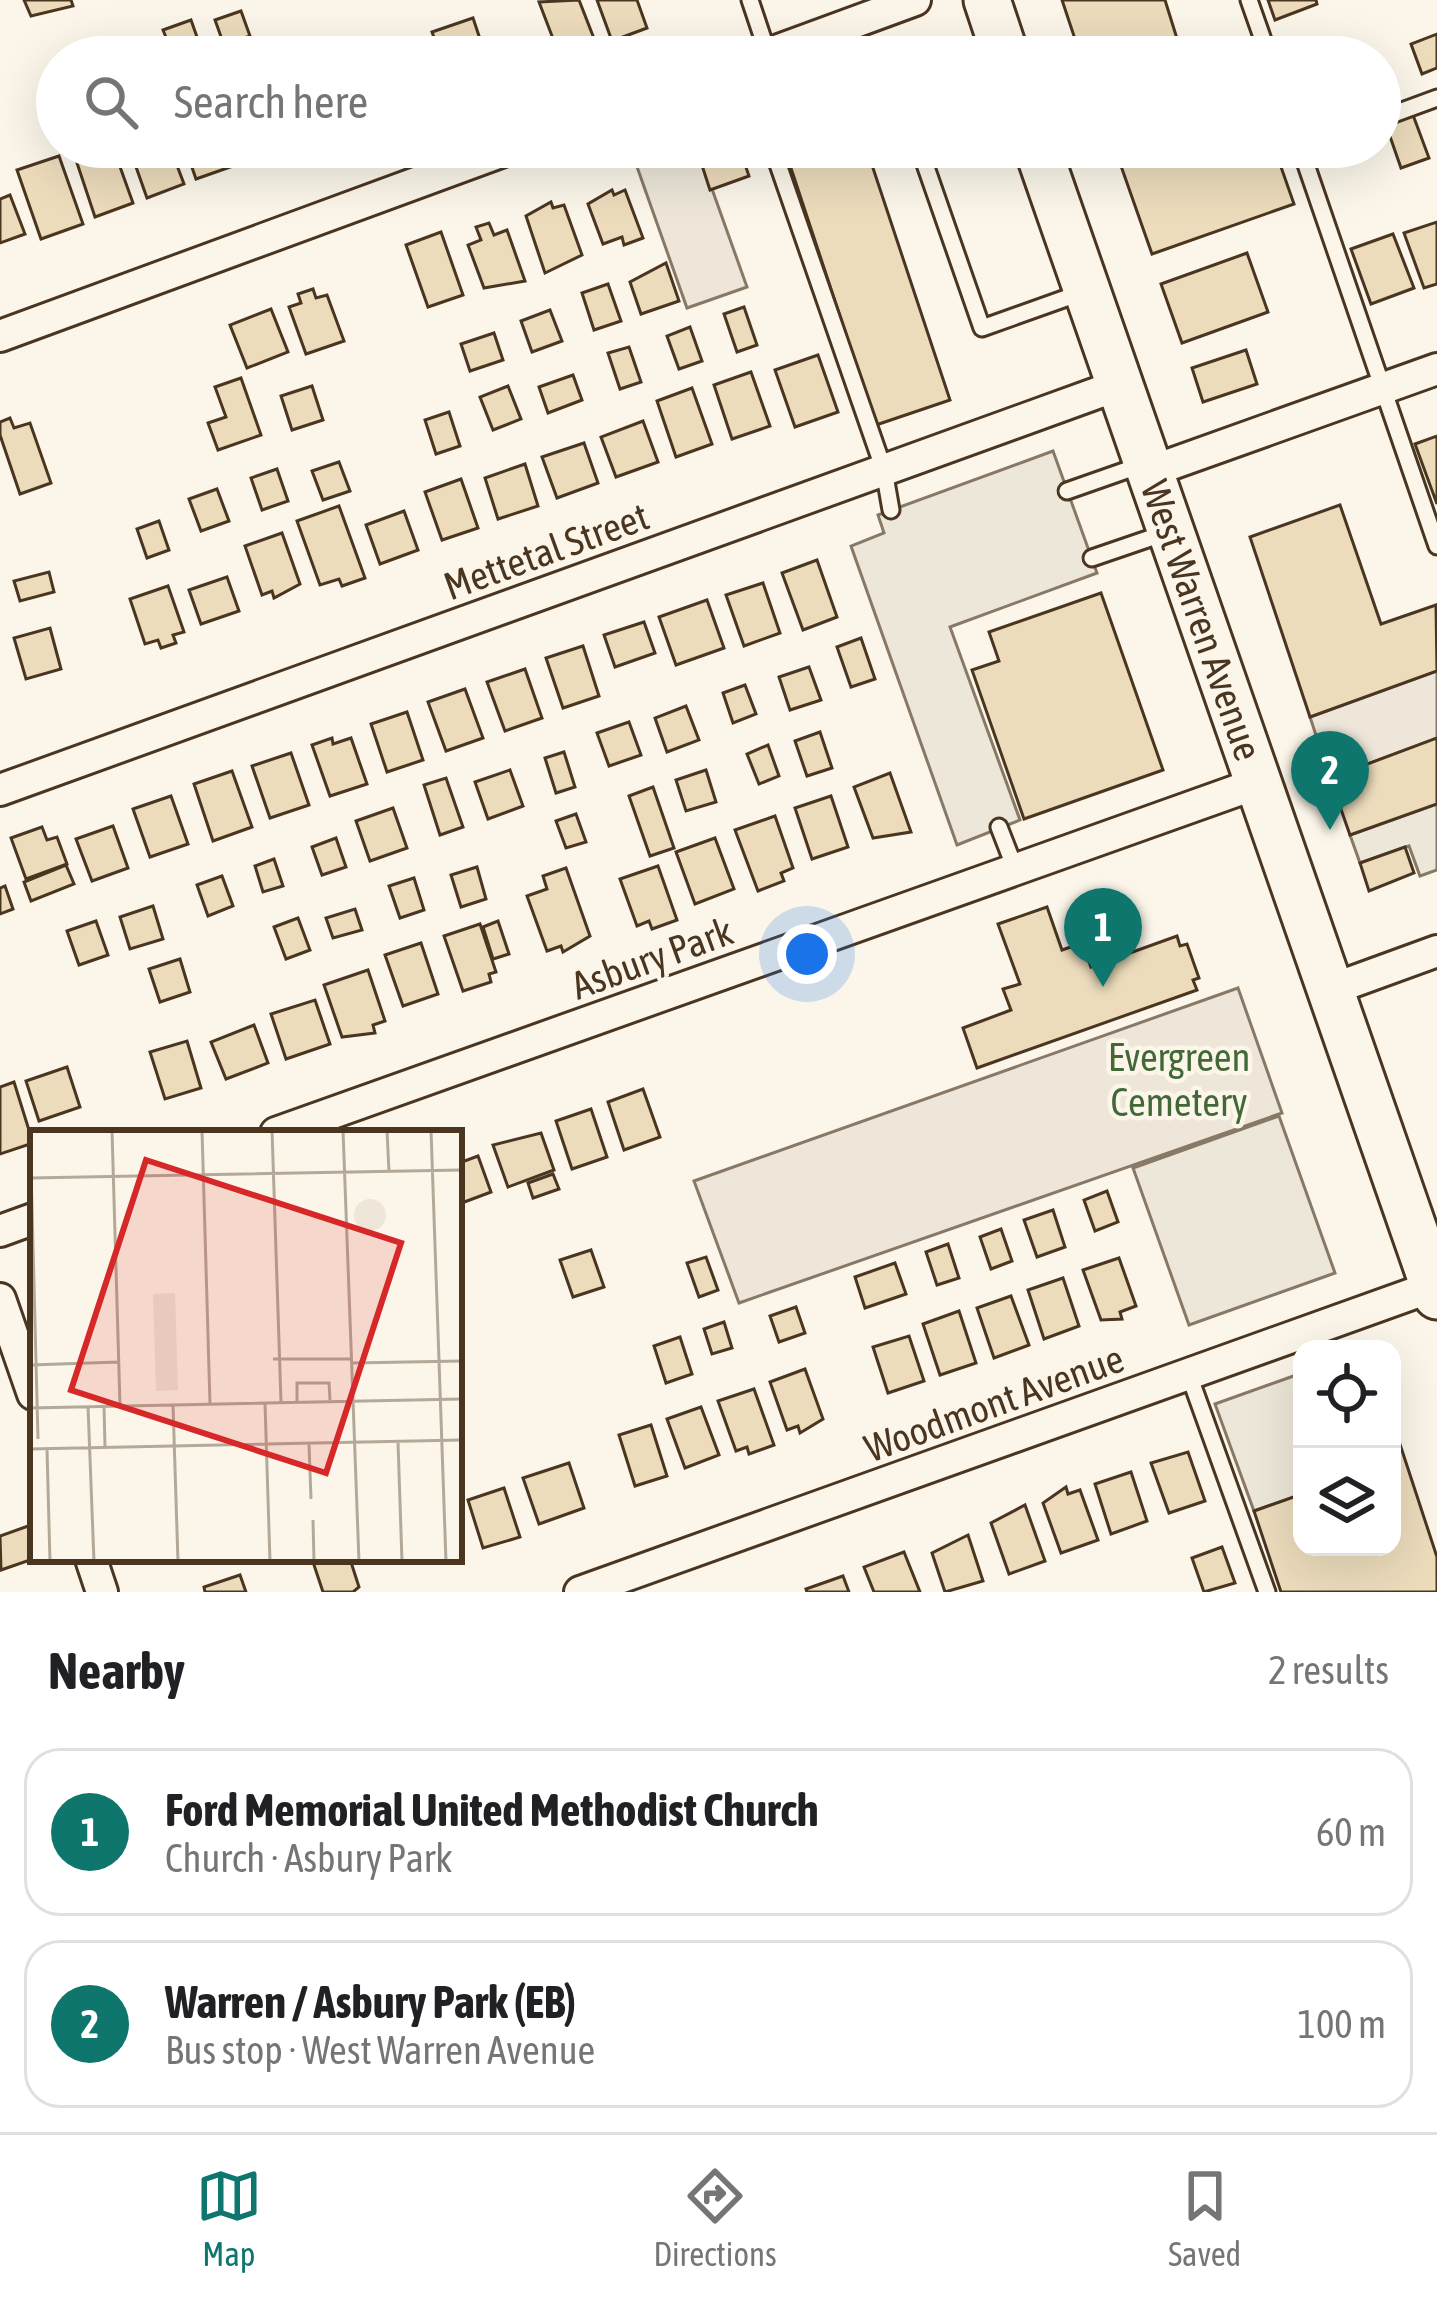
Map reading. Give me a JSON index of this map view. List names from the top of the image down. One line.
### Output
{"streets":{"main road":["West Warren Avenue"],"street":["Mettetal Street","Asbury Park","Woodmont Avenue"]},"crossings":[["Mettetal Street","West Warren Avenue"],["West Warren Avenue","Asbury Park"],["West Warren Avenue","Woodmont Avenue"]],"parks":["Evergreen Cemetery"],"page":{"search":"Search here","pins":["2","1"],"heading":["Nearby","2 results"],"list":[{"mark":"1","name":"Ford Memorial United Methodist Church","note":"Church · Asbury Park","value":"60 m"},{"mark":"2","name":"Warren / Asbury Park (EB)","note":"Bus stop · West Warren Avenue","value":"100 m"}],"nav":["Map","Directions","Saved"]}}
